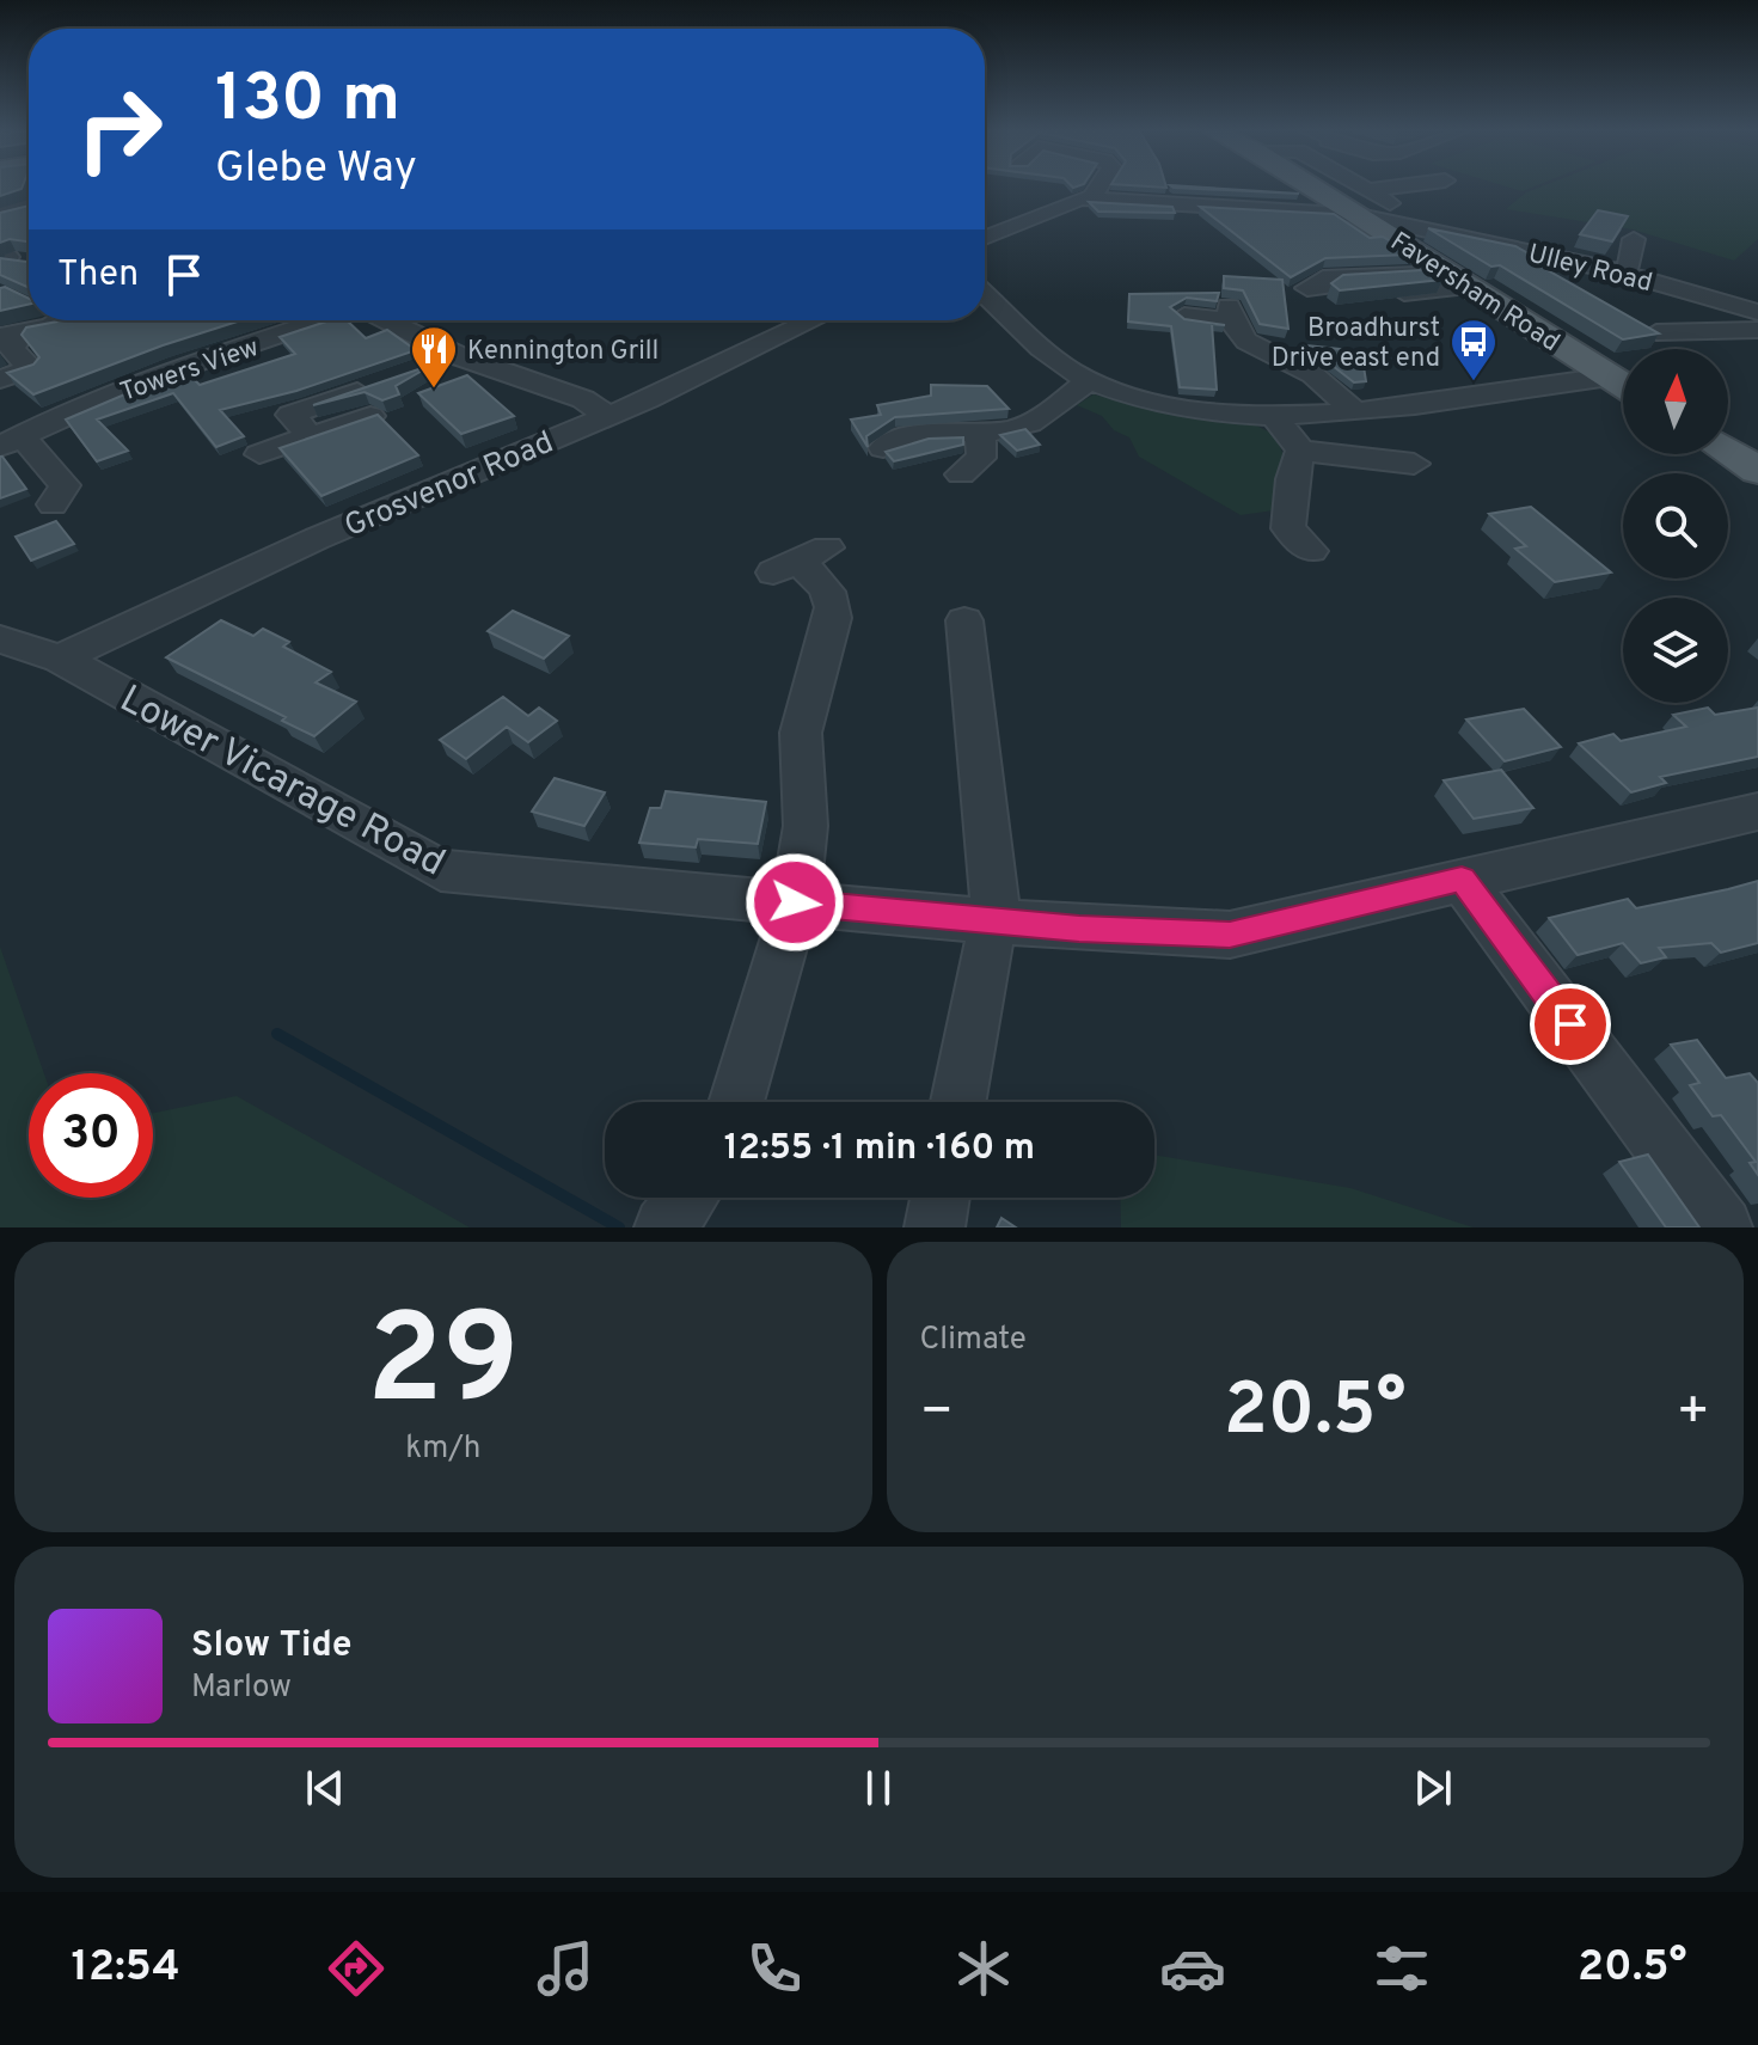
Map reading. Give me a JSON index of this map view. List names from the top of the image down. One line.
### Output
{"streets":{"main road":["Faversham Road"],"street":["Ulley Road","Towers View","Grosvenor Road","Lower Vicarage Road"]},"crossings":[["Ulley Road","Faversham Road"],["Grosvenor Road","Lower Vicarage Road"]],"places":{"bus stop":["Broadhurst Drive east end"],"restaurant":["Kennington Grill"]},"north":"top","page":{"turn":["130 m","Glebe Way"],"then":"Then","limit":"30","trip":"12:55 · 1 min · 160 m","tile":[["29","km/h"],"Climate"],"heat":["−","20.5°","+"],"song":["Slow Tide","Marlow"],"tabs":["12:54","20.5°"]}}
